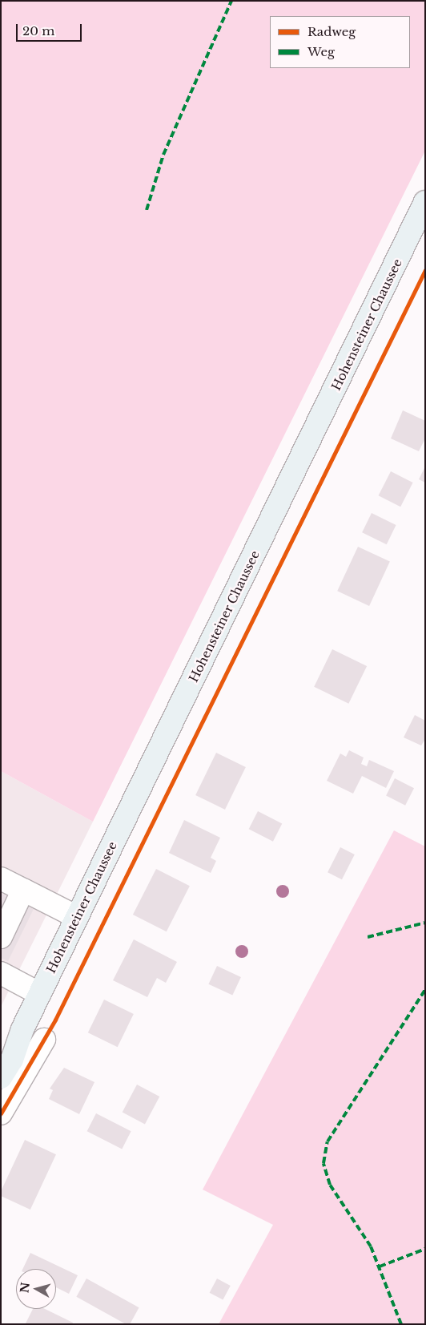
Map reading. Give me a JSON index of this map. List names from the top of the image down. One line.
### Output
{"streets":{"main road":["Hohensteiner Chaussee"]},"legend":["Radweg","Weg"],"scale_bar":"20 m","north":"left"}
